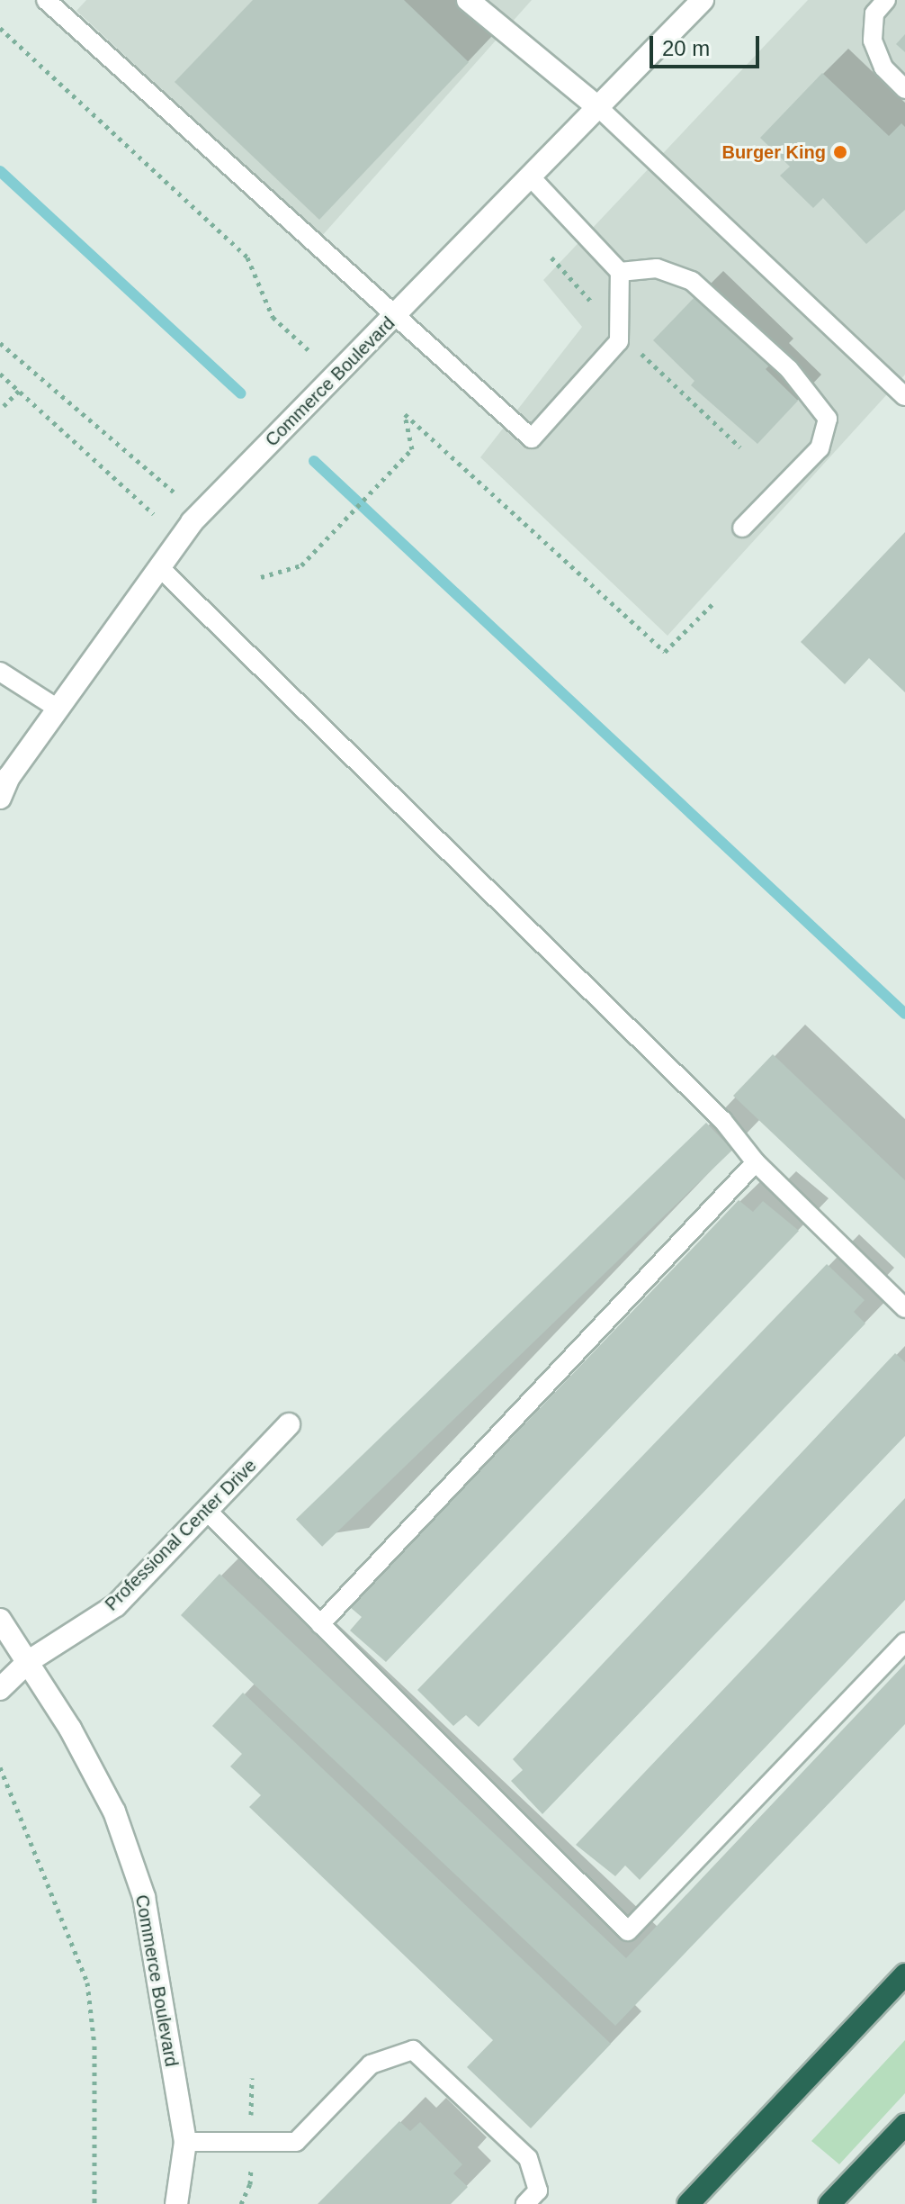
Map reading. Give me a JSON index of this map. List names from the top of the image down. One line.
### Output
{"streets":{"street":["Commerce Boulevard","Professional Center Drive"]},"crossings":[["Commerce Boulevard","Professional Center Drive"]],"places":["Burger King"],"scale_bar":"20 m"}
